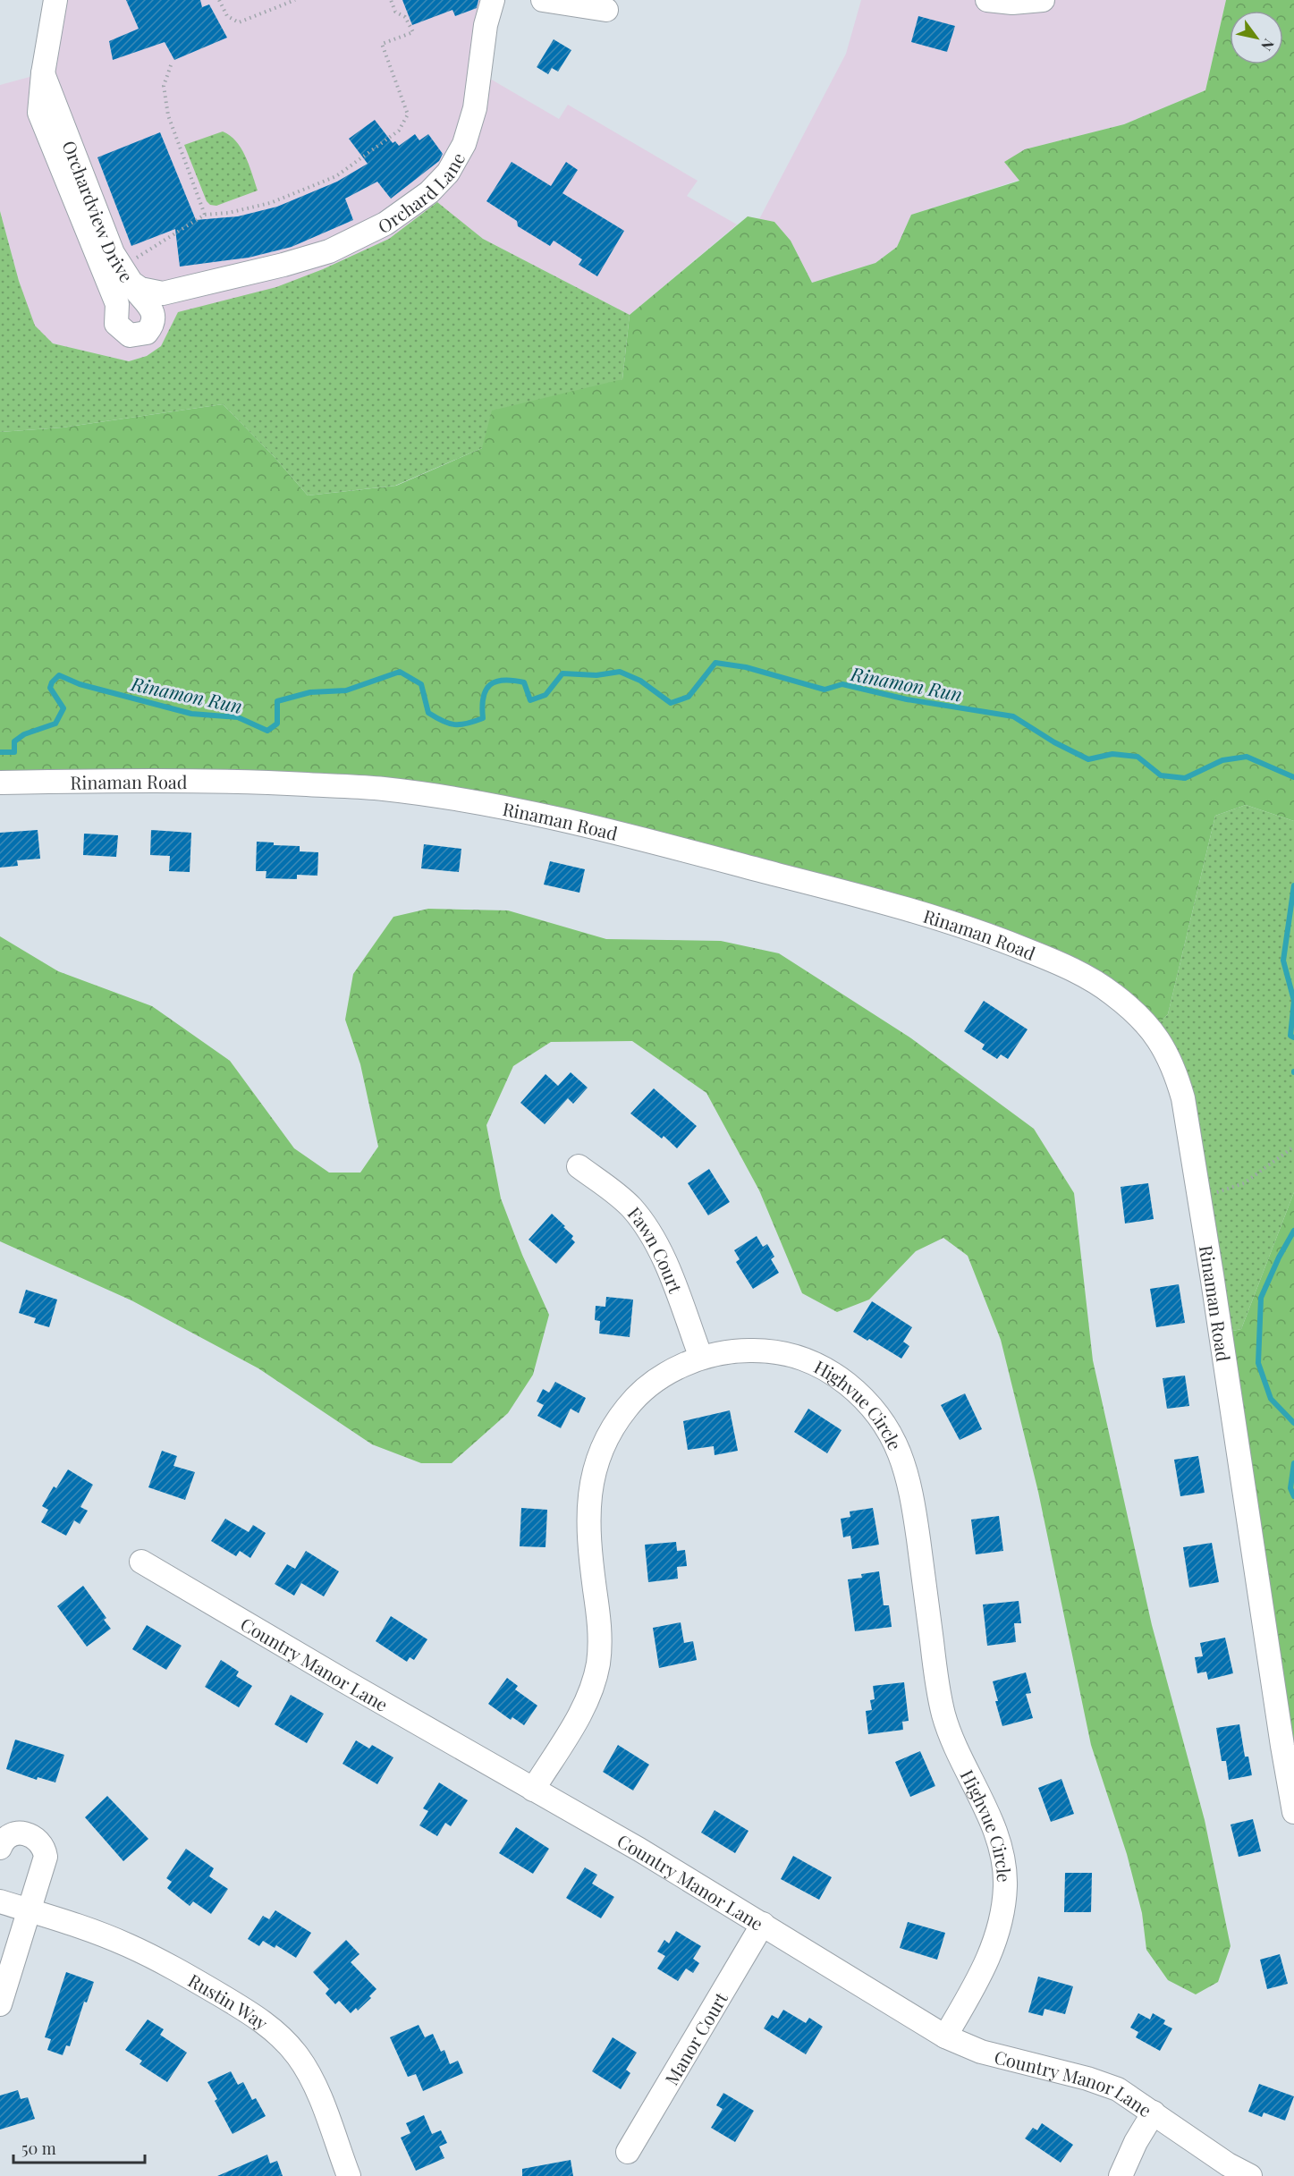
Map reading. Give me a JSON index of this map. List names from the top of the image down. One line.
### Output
{"streets":{"street":["Orchard Lane","Orchardview Drive","Rinaman Road","Fawn Court","Highvue Circle","Country Manor Lane","Rustin Way","Manor Court"]},"crossings":[["Orchard Lane","Orchardview Drive"],["Fawn Court","Highvue Circle"],["Highvue Circle","Country Manor Lane"],["Country Manor Lane","Manor Court"]],"water":["Rinamon Run"],"scale_bar":"50 m","north":"bottom right"}
